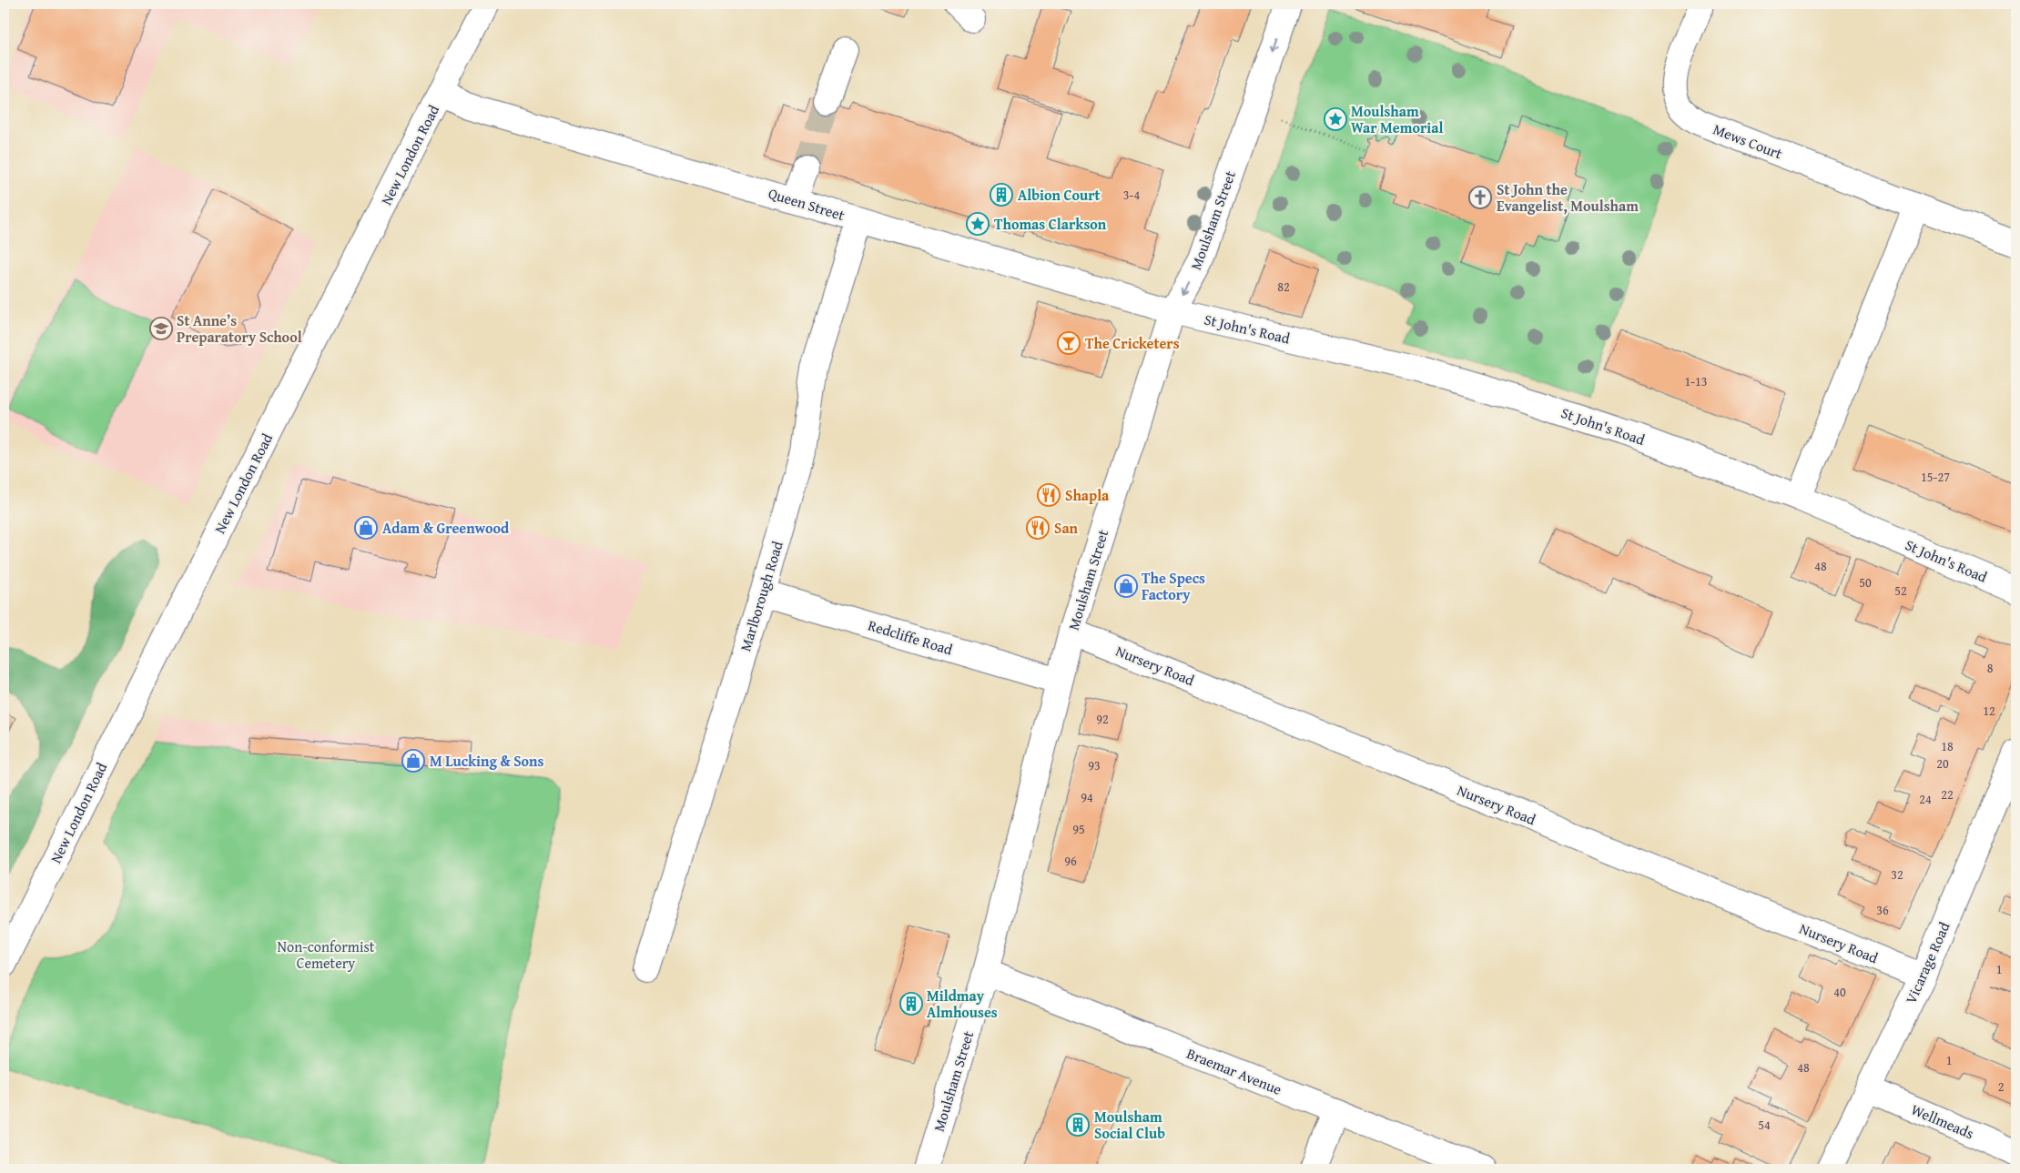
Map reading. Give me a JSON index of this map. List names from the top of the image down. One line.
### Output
{"streets":{"street":["Mews Court","New London Road","Queen Street","Moulsham Street","St John's Road","Marlborough Road","Redcliffe Road","Nursery Road","Vicarage Road","Braemar Avenue","Wellmeads"]},"crossings":[["New London Road","Queen Street"],["Queen Street","Moulsham Street"],["Queen Street","St John's Road"],["Queen Street","Marlborough Road"],["Moulsham Street","St John's Road"],["Moulsham Street","Redcliffe Road"],["Moulsham Street","Nursery Road"],["Moulsham Street","Braemar Avenue"],["Marlborough Road","Redcliffe Road"],["Nursery Road","Vicarage Road"],["Vicarage Road","Wellmeads"]],"parks":["Non-conformist Cemetery"],"places":{"place":["Moulsham War Memorial","Thomas Clarkson"],"building":["Albion Court","Mildmay Almhouses","Moulsham Social Club"],"church":["St John the Evangelist, Moulsham"],"school or university":["St Anne’s Preparatory School"],"bar":["The Cricketers"],"restaurant":["Shapla","San"],"shop":["Adam & Greenwood","The Specs Factory","M Lucking & Sons"]},"house_numbers":["3-4","82","1-13","15-27","48","50","52","8","12","92","18","20","93","22","94","24","95","96","32","36","1","40","1","48","2","54"]}
